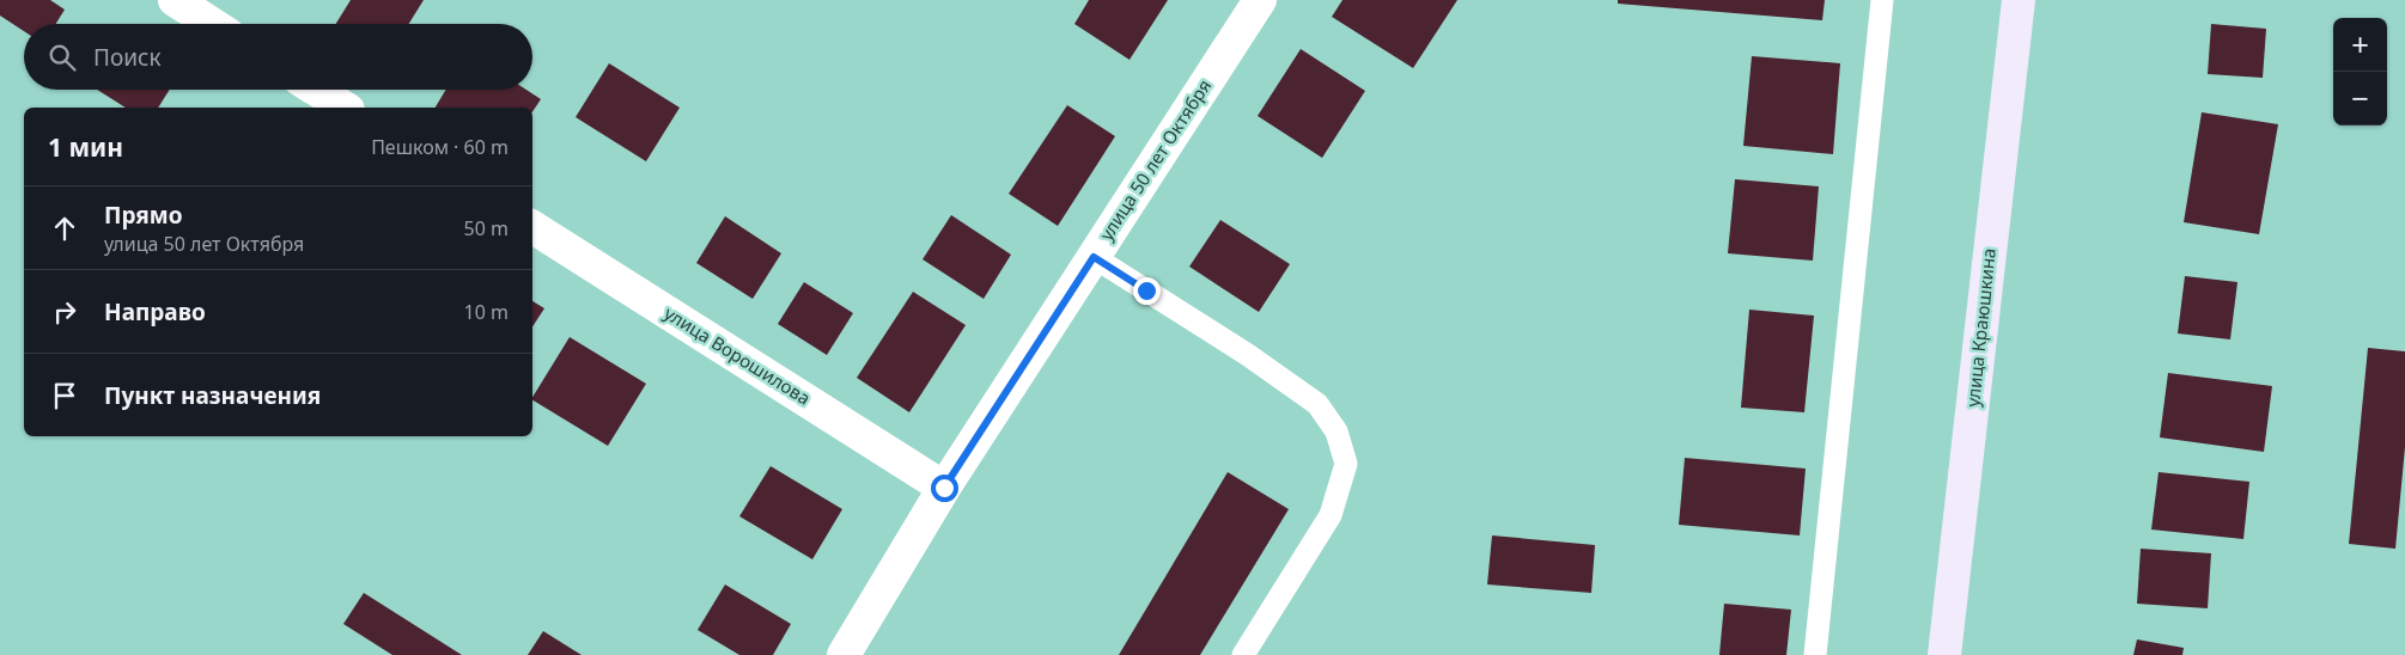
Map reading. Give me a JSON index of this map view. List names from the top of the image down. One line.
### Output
{"streets":{"main road":["улица Краюшкина"],"street":["улица 50 лет Октября","улица Ворошилова"]},"crossings":[["улица 50 лет Октября","улица Ворошилова"]],"page":{"map_buttons":["+","−"],"search":"Поиск","heading":["1 мин","Пешком · 60 m"],"list":[["Прямо","улица 50 лет Октября","50 m"],["Направо","10 m"],"Пункт назначения"]}}
